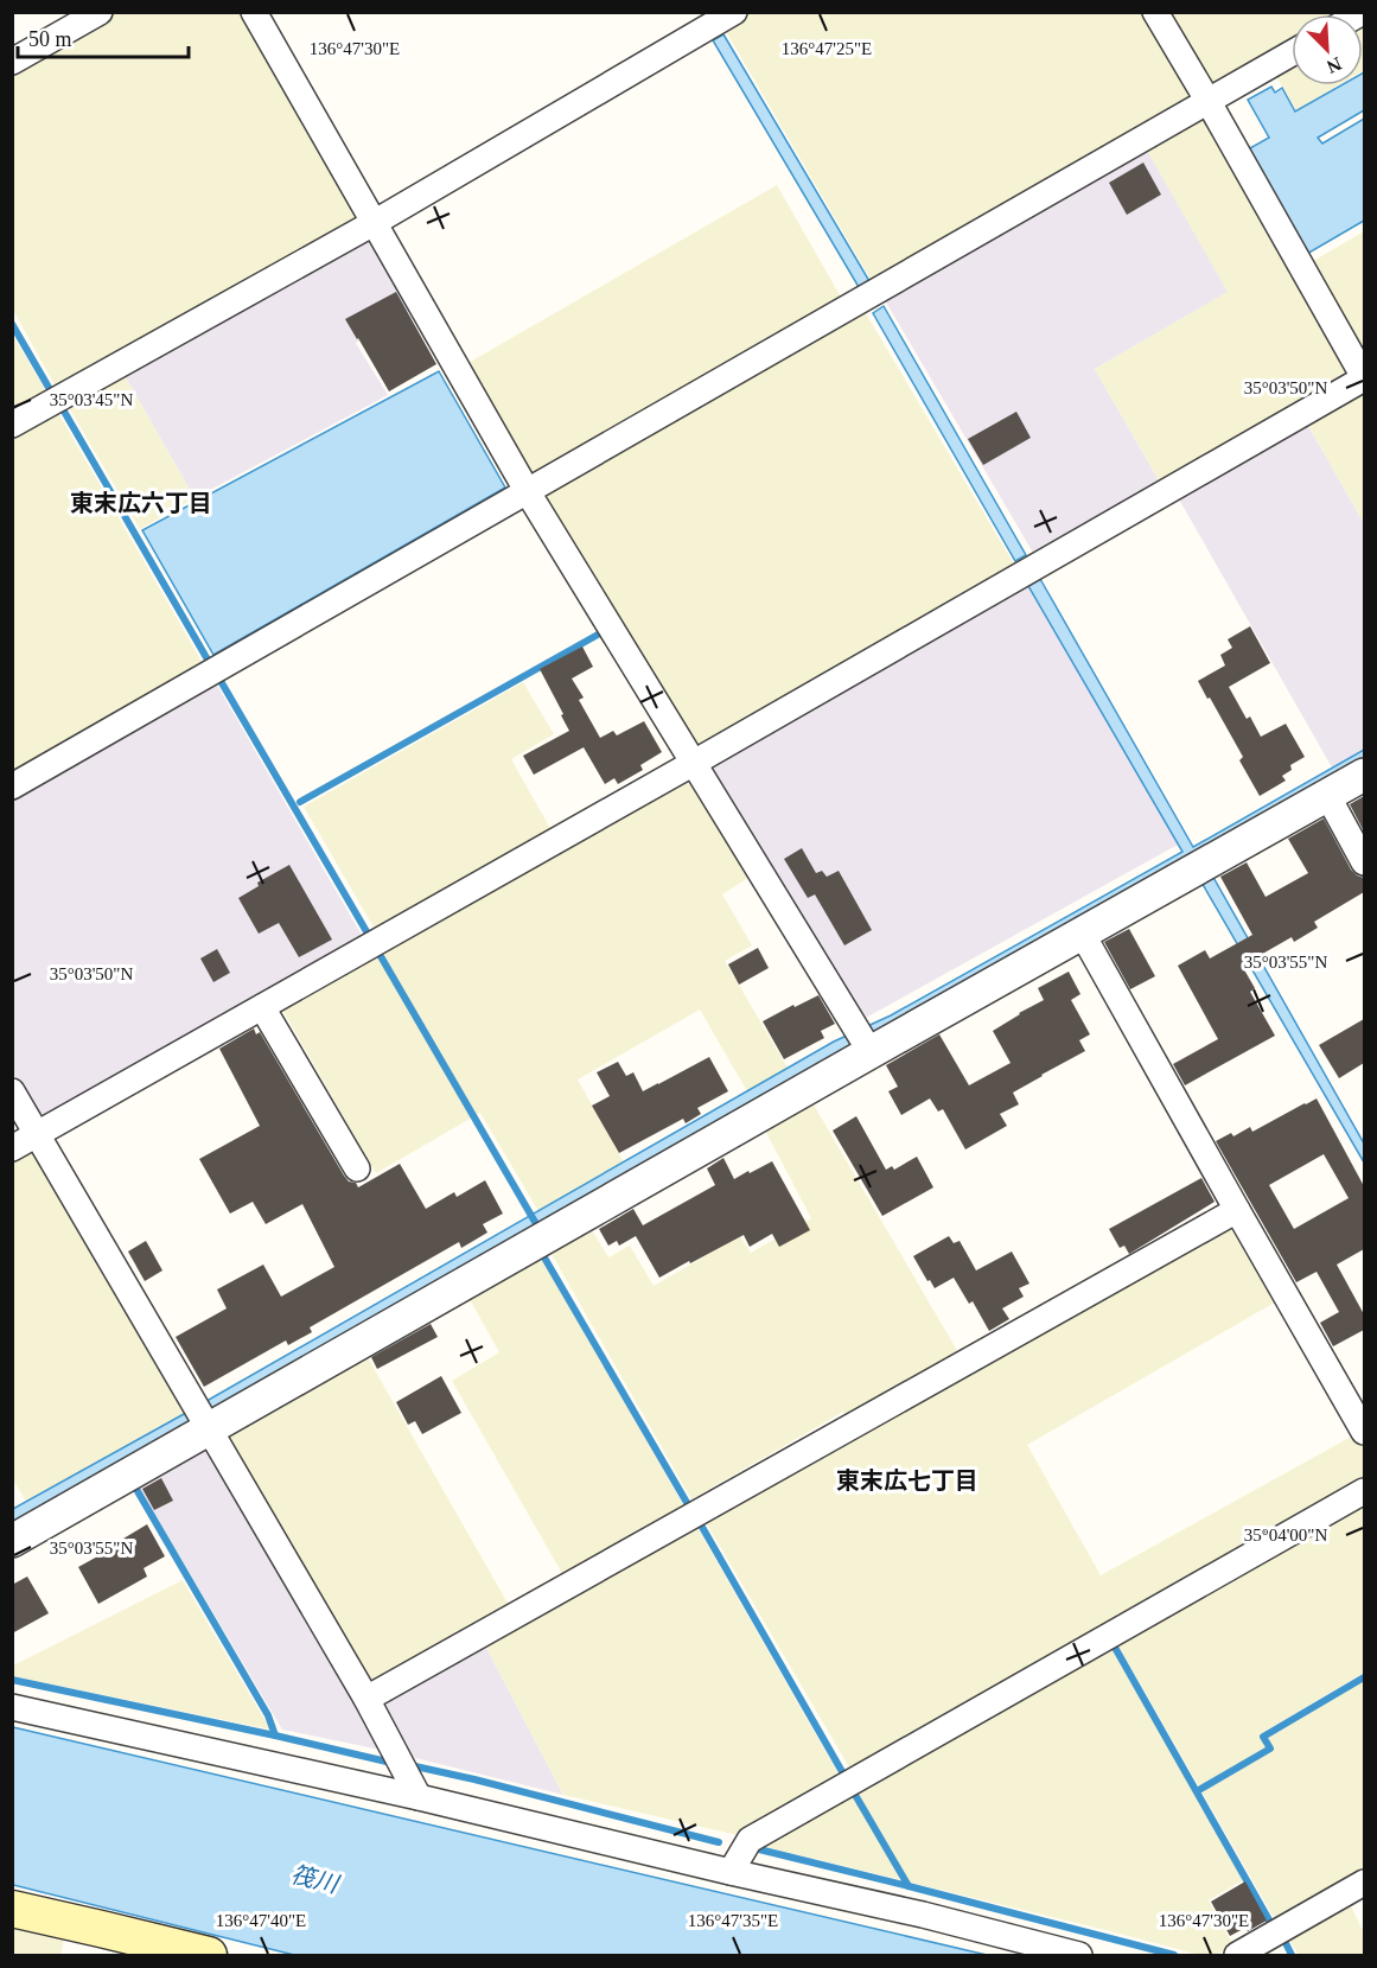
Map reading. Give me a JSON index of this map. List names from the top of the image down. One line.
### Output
{"districts":["東末広六丁目","東末広七丁目"],"water":["筏川"],"scale_bar":"50 m","north":"bottom right","coordinates":["136°47'30\"E","136°47'25\"E","35°03'50\"N","35°03'45\"N","35°03'55\"N","35°04'00\"N","136°47'40\"E","136°47'35\"E"]}
